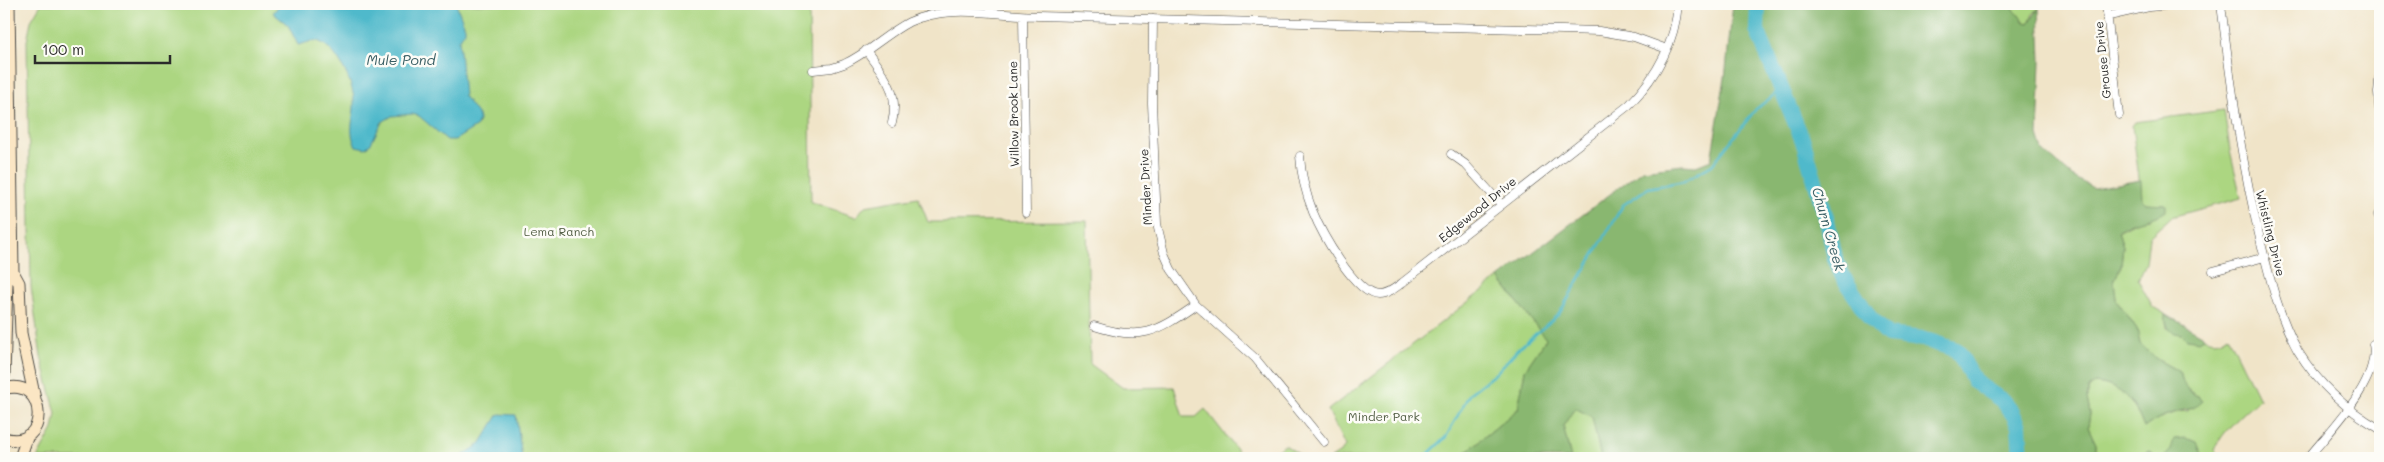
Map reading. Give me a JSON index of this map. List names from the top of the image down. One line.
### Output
{"streets":{"street":["Grouse Drive","Willow Brook Lane","Minder Drive","Edgewood Drive","Whistling Drive"]},"water":["Mule Pond","Churn Creek"],"parks":["Lema Ranch","Minder Park"],"scale_bar":"100 m"}
